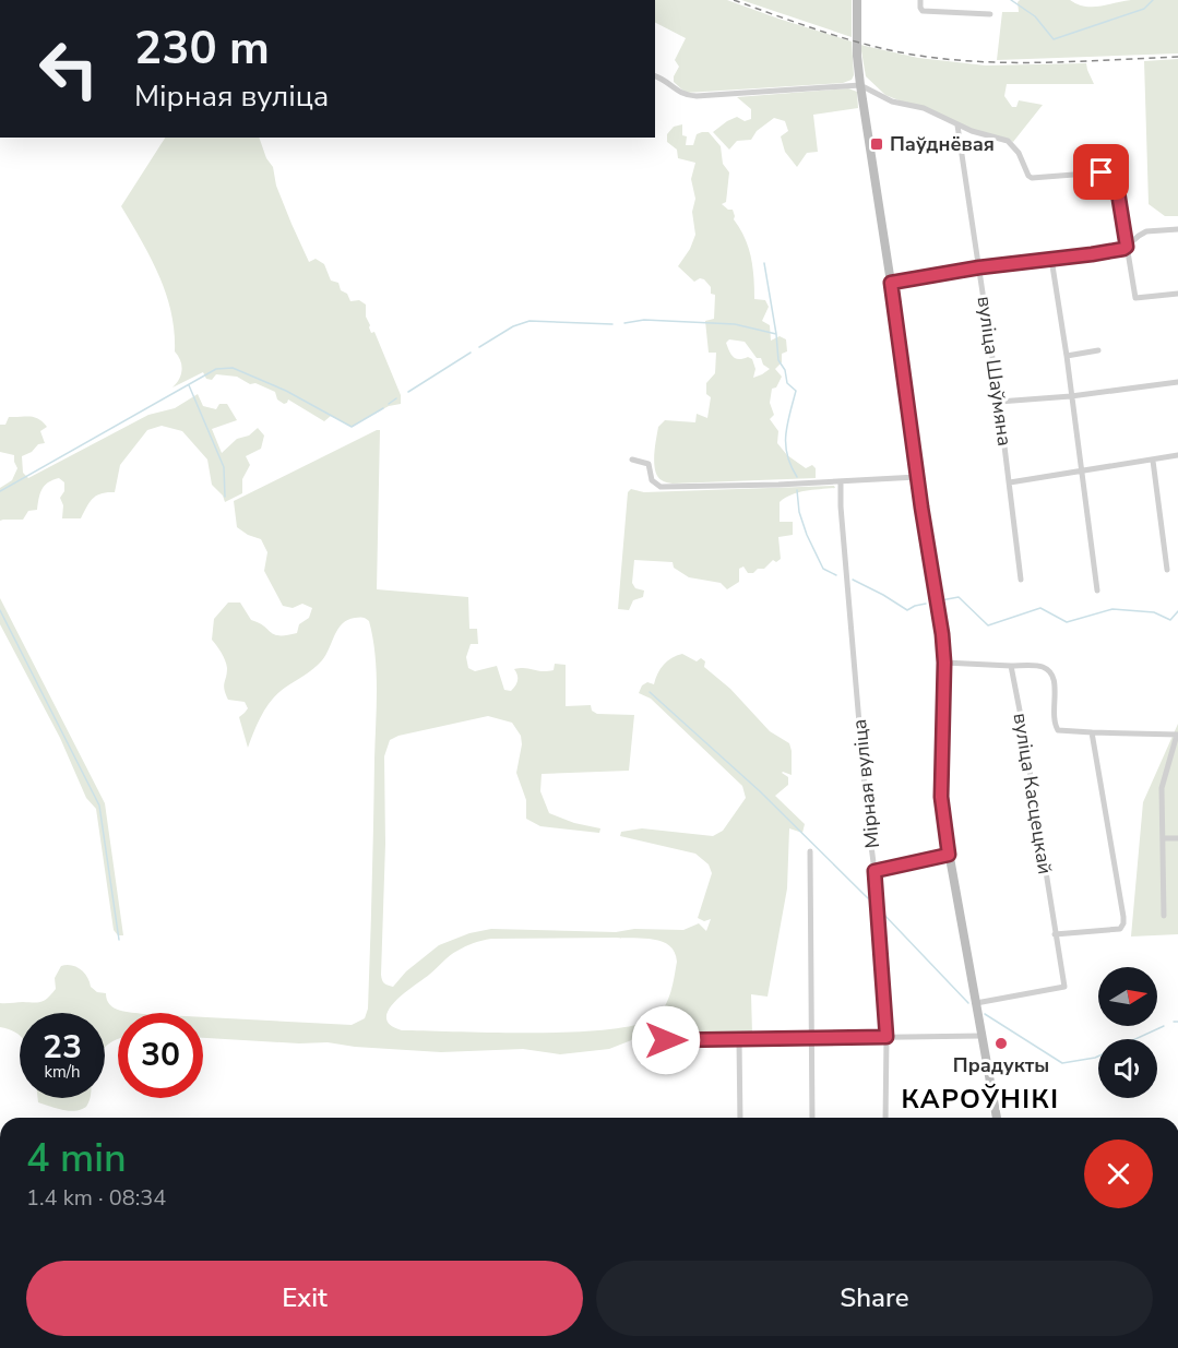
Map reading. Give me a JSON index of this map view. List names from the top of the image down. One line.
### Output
{"streets":{"street":["вуліца Шаўмяна","Мірная вуліца","вуліца Касцецкай"]},"districts":["КАРОЎНІКІ"],"places":{"transit":["Паўднёвая"],"other":["Прадукты"]},"north":"right","page":{"turn":["230 m","Мірная вуліца"],"speed":"23 km/h","limit":"30","heading":["4 min","1.4 km · 08:34"],"buttons":["Exit","Share"]}}
